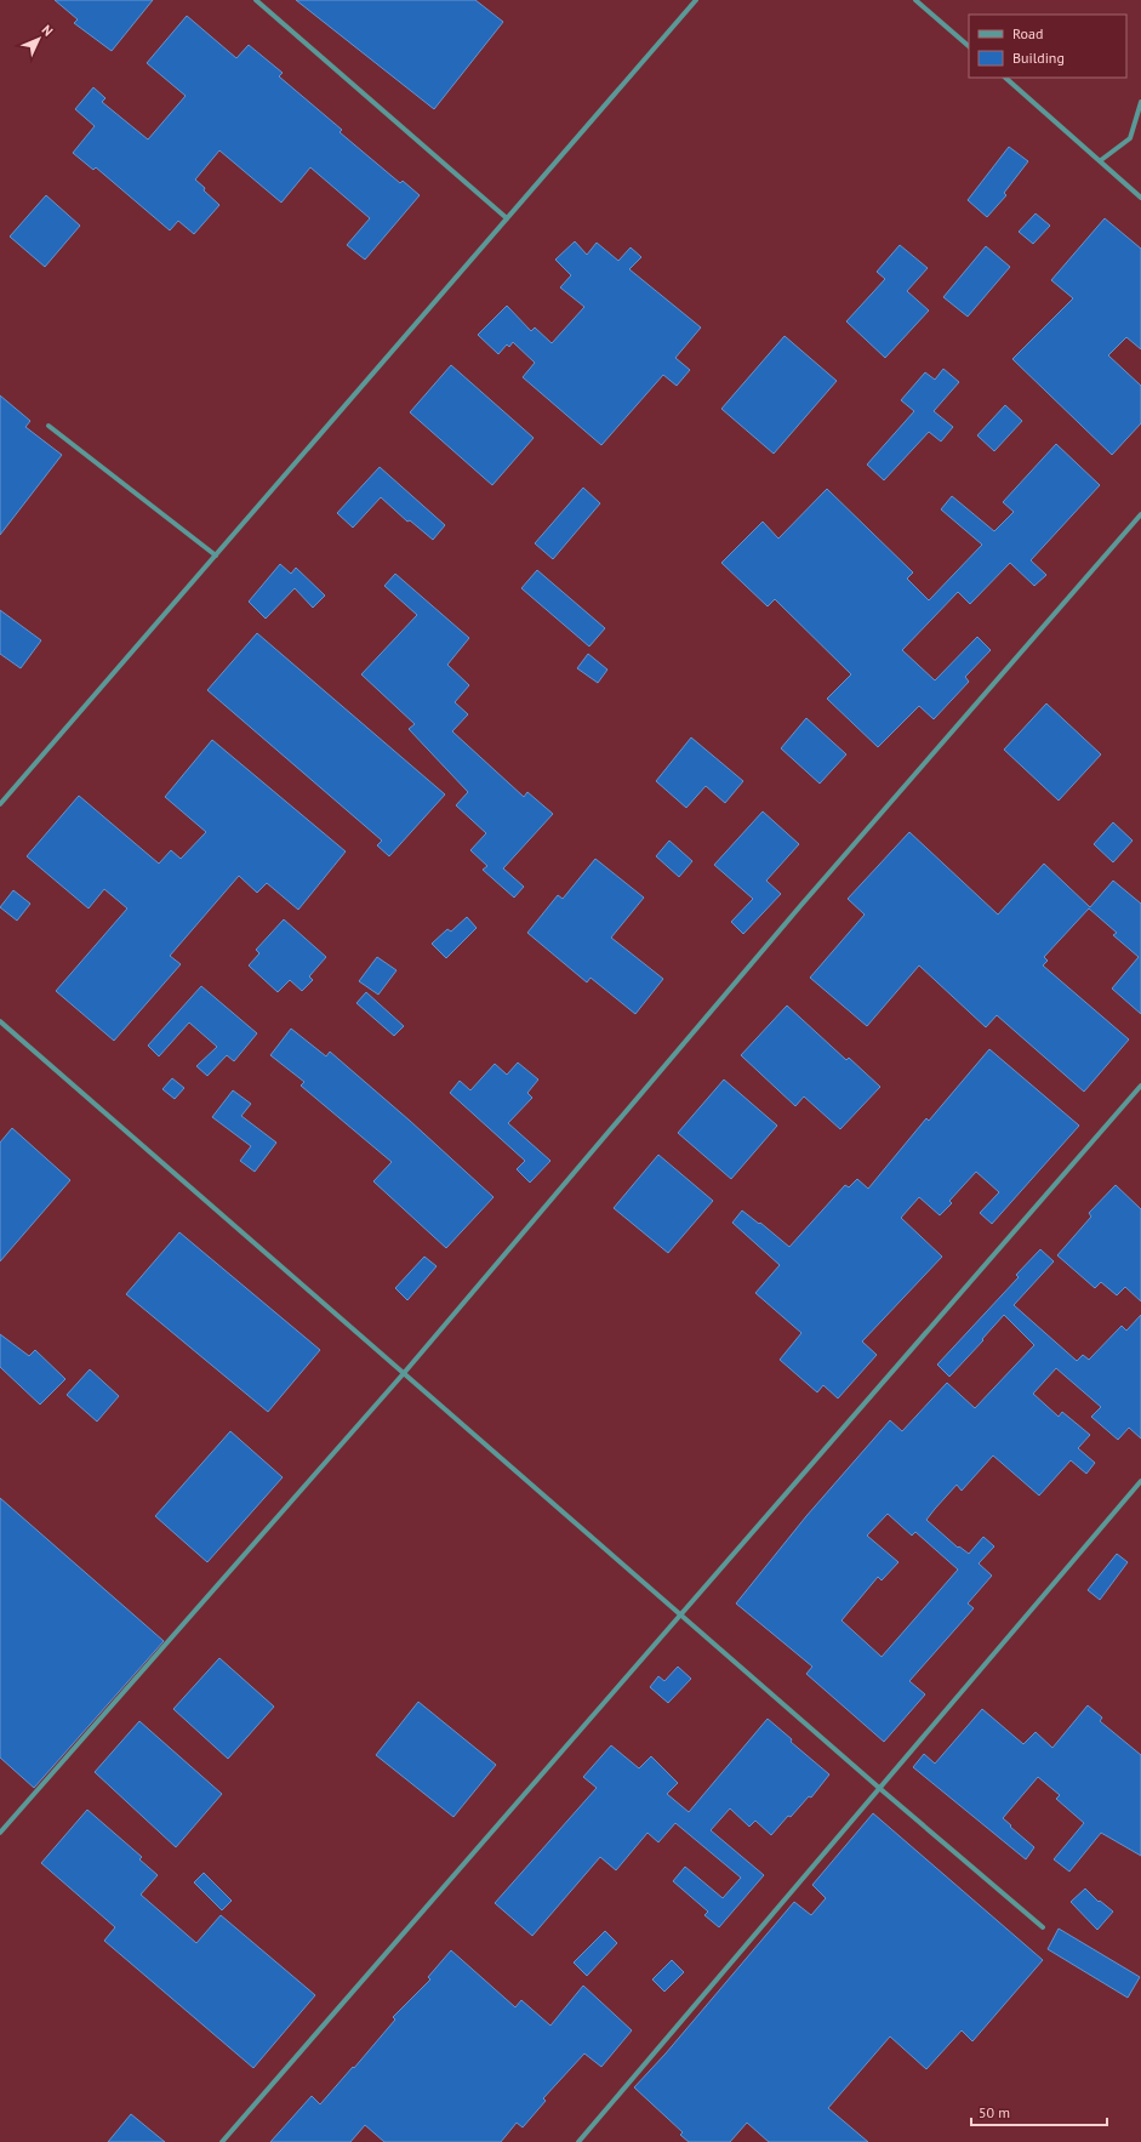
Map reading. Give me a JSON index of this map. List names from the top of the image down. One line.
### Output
{"legend":["Road","Building"],"scale_bar":"50 m","north":"top right"}
